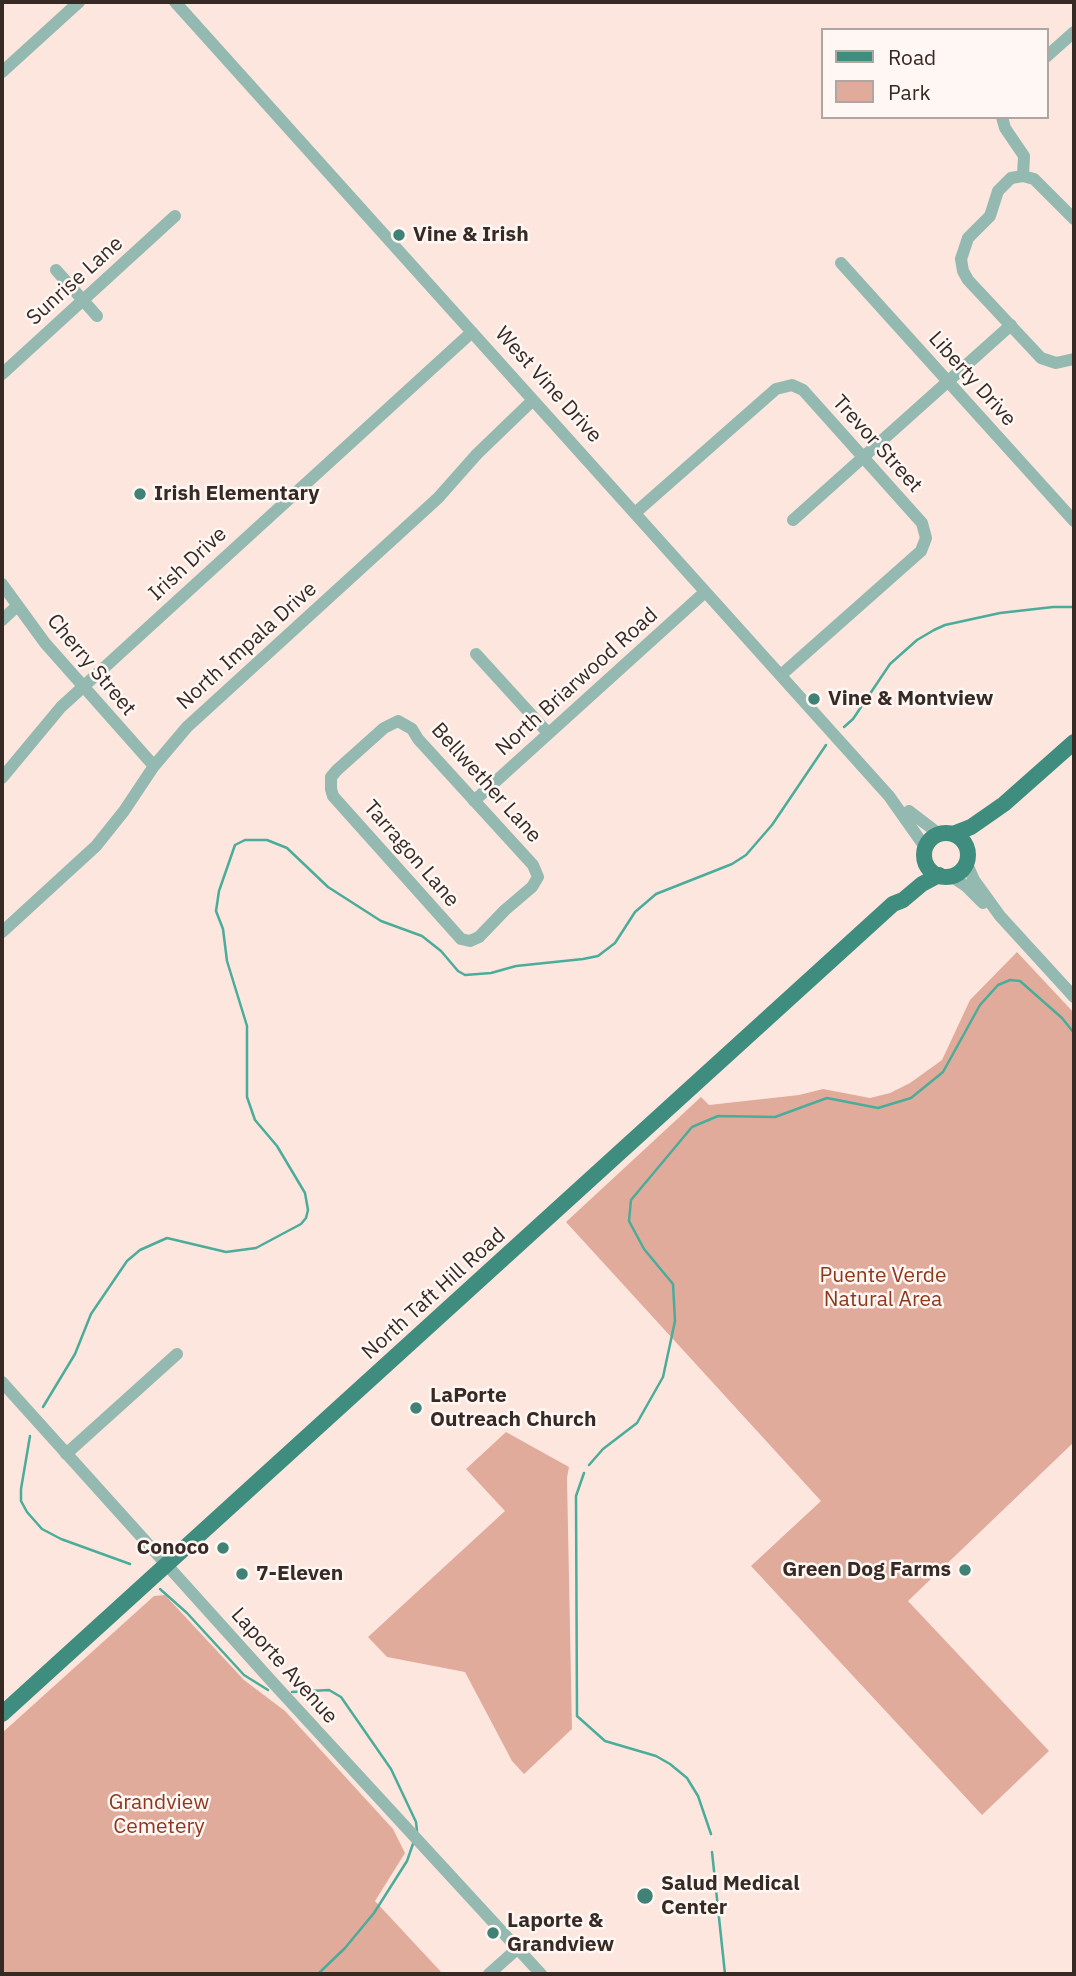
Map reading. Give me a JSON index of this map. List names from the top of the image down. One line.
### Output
{"streets":{"main road":["West Vine Drive","North Taft Hill Road"],"street":["Sunrise Lane","Liberty Drive","Trevor Street","Irish Drive","North Impala Drive","Cherry Street","North Briarwood Road","Bellwether Lane","Tarragon Lane","Laporte Avenue"]},"crossings":[["West Vine Drive","Trevor Street"],["West Vine Drive","Irish Drive"],["West Vine Drive","North Impala Drive"],["West Vine Drive","North Briarwood Road"],["West Vine Drive","North Taft Hill Road"],["Irish Drive","Cherry Street"],["North Impala Drive","Cherry Street"],["North Briarwood Road","Bellwether Lane"],["Bellwether Lane","Tarragon Lane"],["North Taft Hill Road","Laporte Avenue"]],"parks":["Puente Verde Natural Area","Grandview Cemetery"],"places":["Vine & Irish","Irish Elementary","Vine & Montview","LaPorte Outreach Church","Conoco","Green Dog Farms","7-Eleven","Salud Medical Center","Laporte & Grandview"],"legend":["Road","Park"]}
